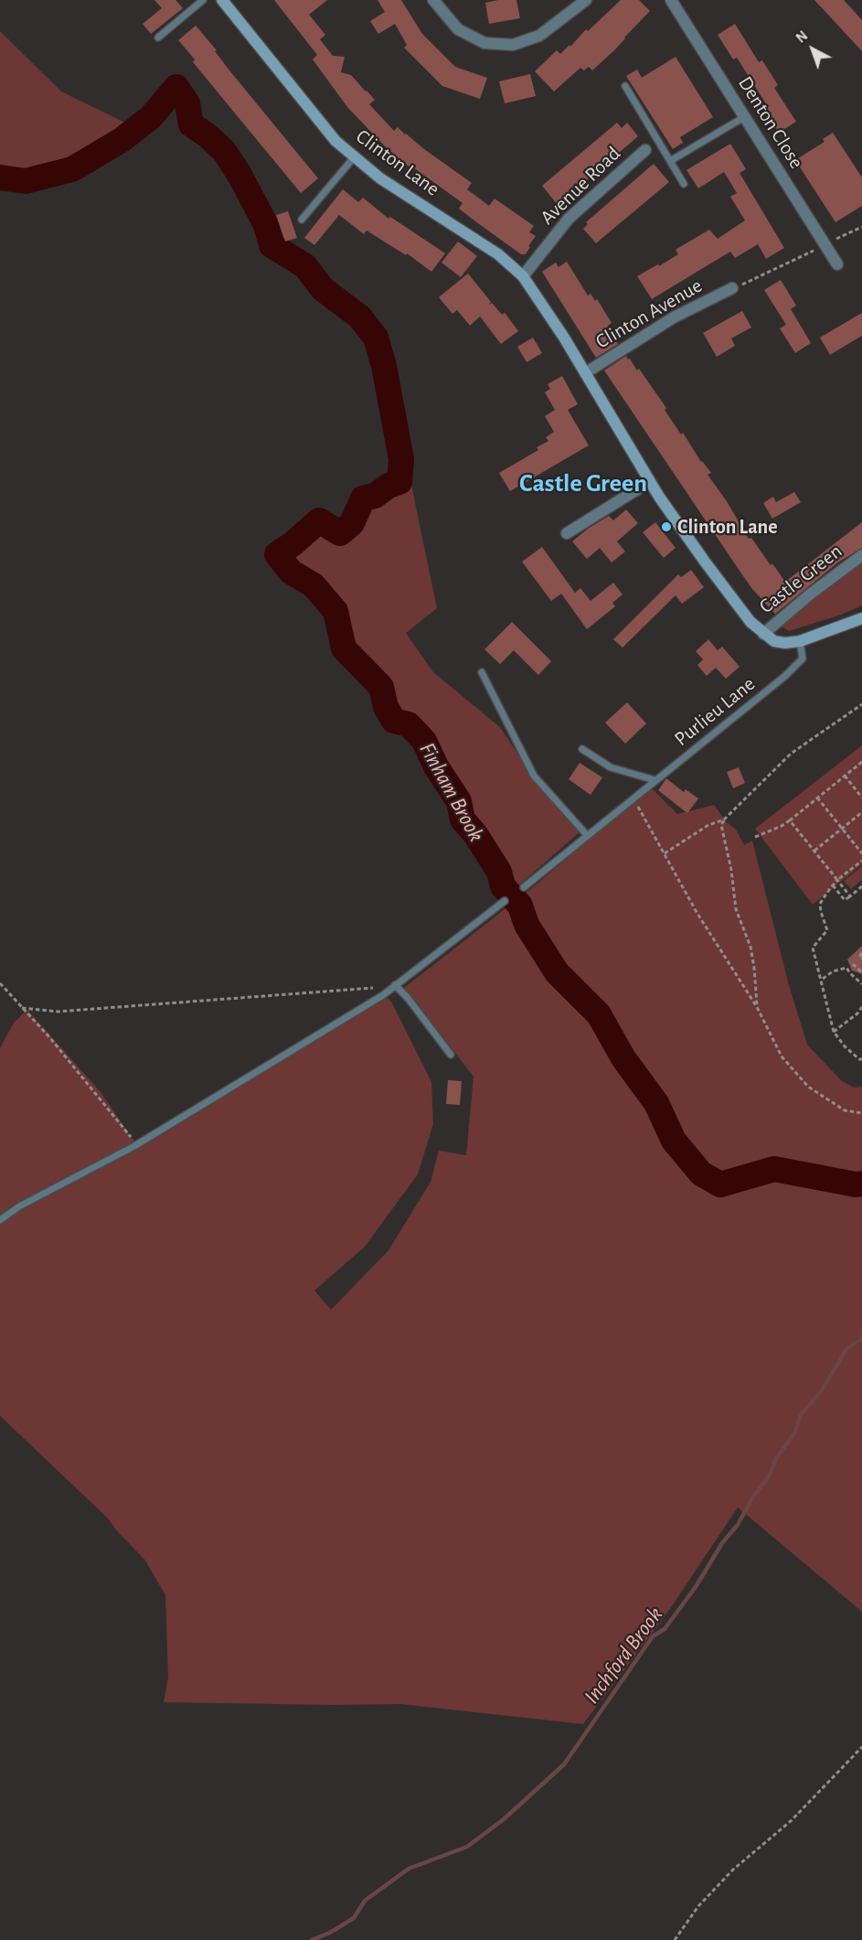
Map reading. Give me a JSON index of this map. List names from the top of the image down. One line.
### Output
{"streets":{"main road":["Clinton Lane"],"street":["Denton Close","Avenue Road","Clinton Avenue","Castle Green"],"lane":["Purlieu Lane"]},"crossings":[["Clinton Lane","Avenue Road"],["Clinton Lane","Clinton Avenue"],["Clinton Lane","Castle Green"],["Clinton Lane","Purlieu Lane"]],"districts":["Castle Green"],"water":["Finham Brook","Inchford Brook"],"places":["Clinton Lane"],"north":"top left"}
